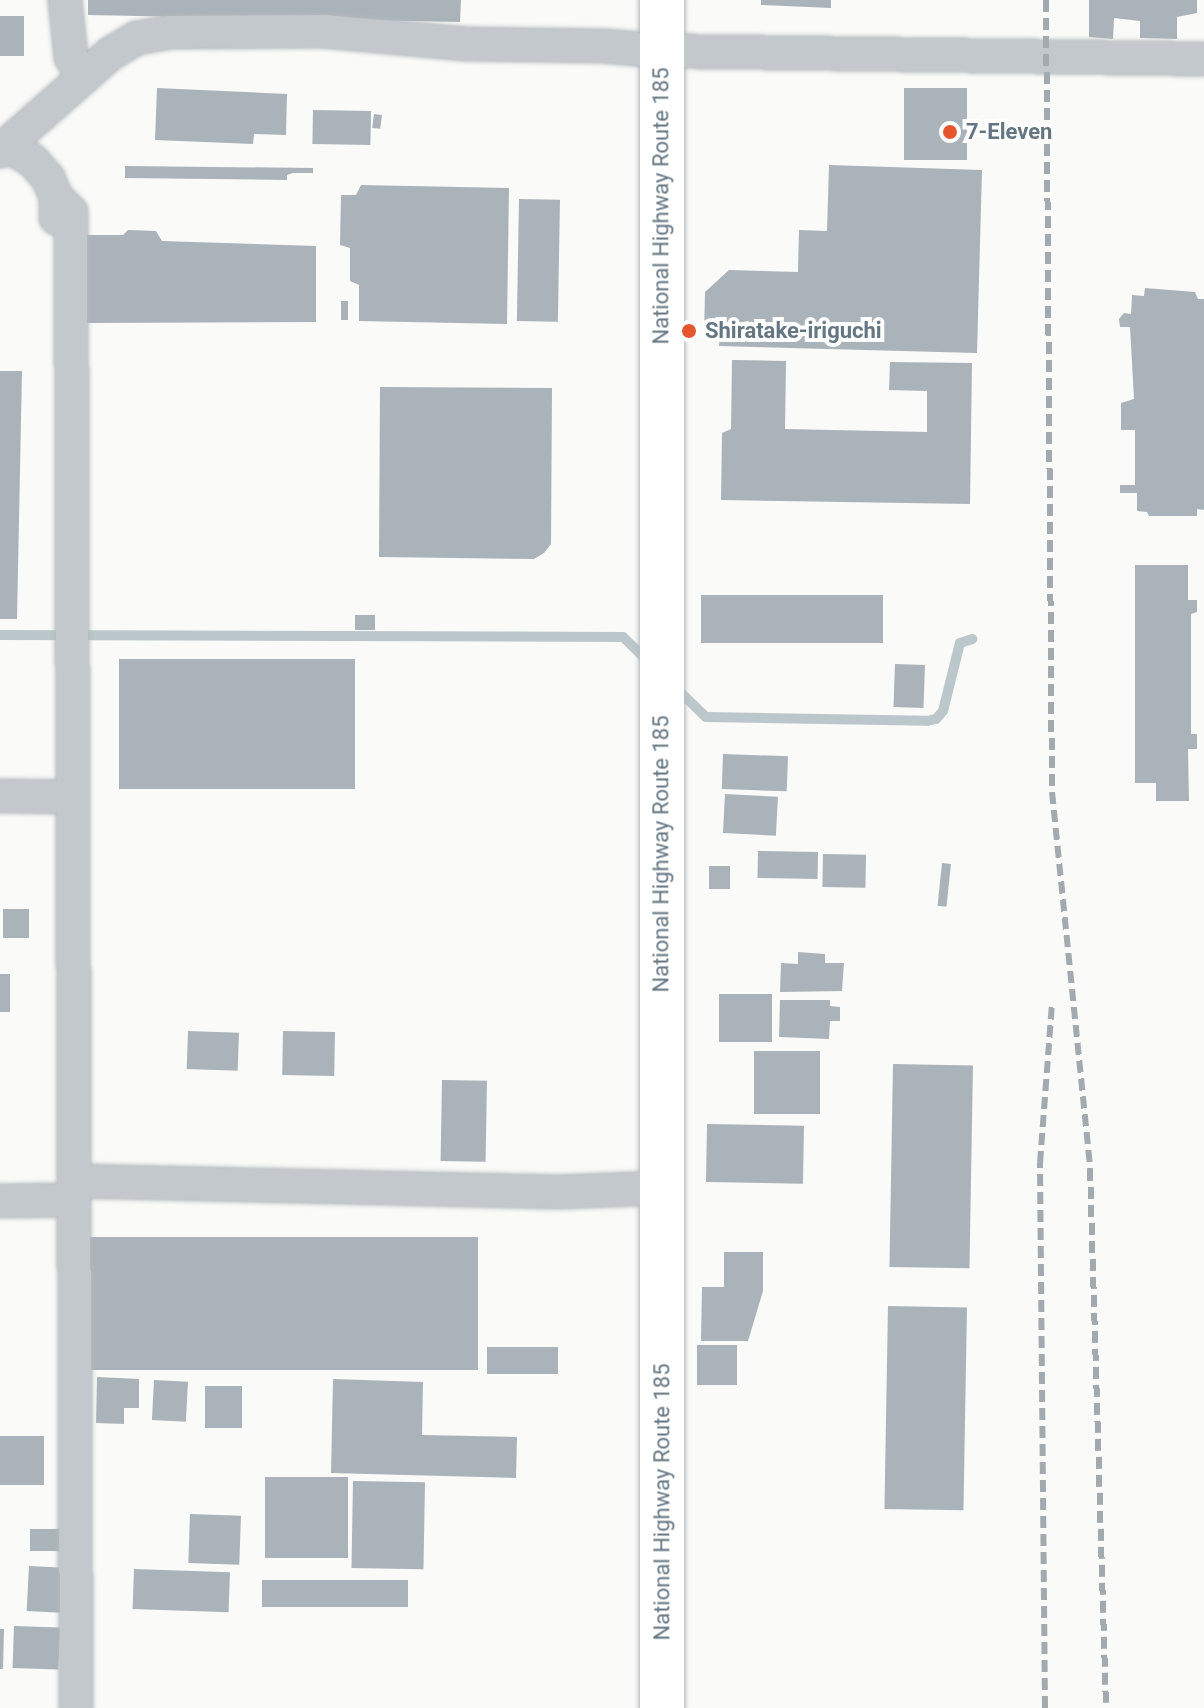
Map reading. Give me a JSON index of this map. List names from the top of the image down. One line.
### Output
{"streets":{"highway":["National Highway Route 185"]},"places":["7-Eleven","Shiratake-iriguchi"]}
